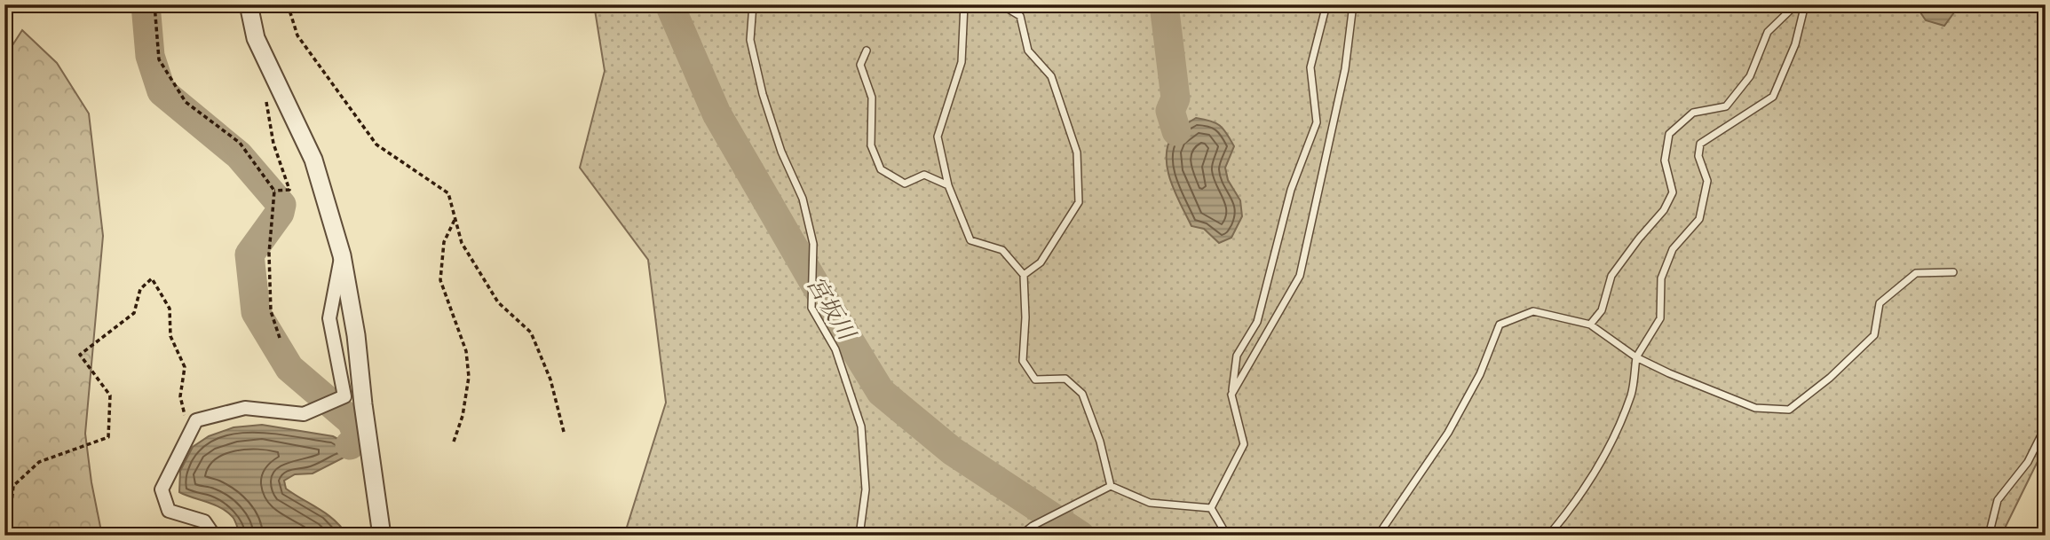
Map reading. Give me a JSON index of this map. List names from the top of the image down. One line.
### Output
{"water":["宮坂川"]}
